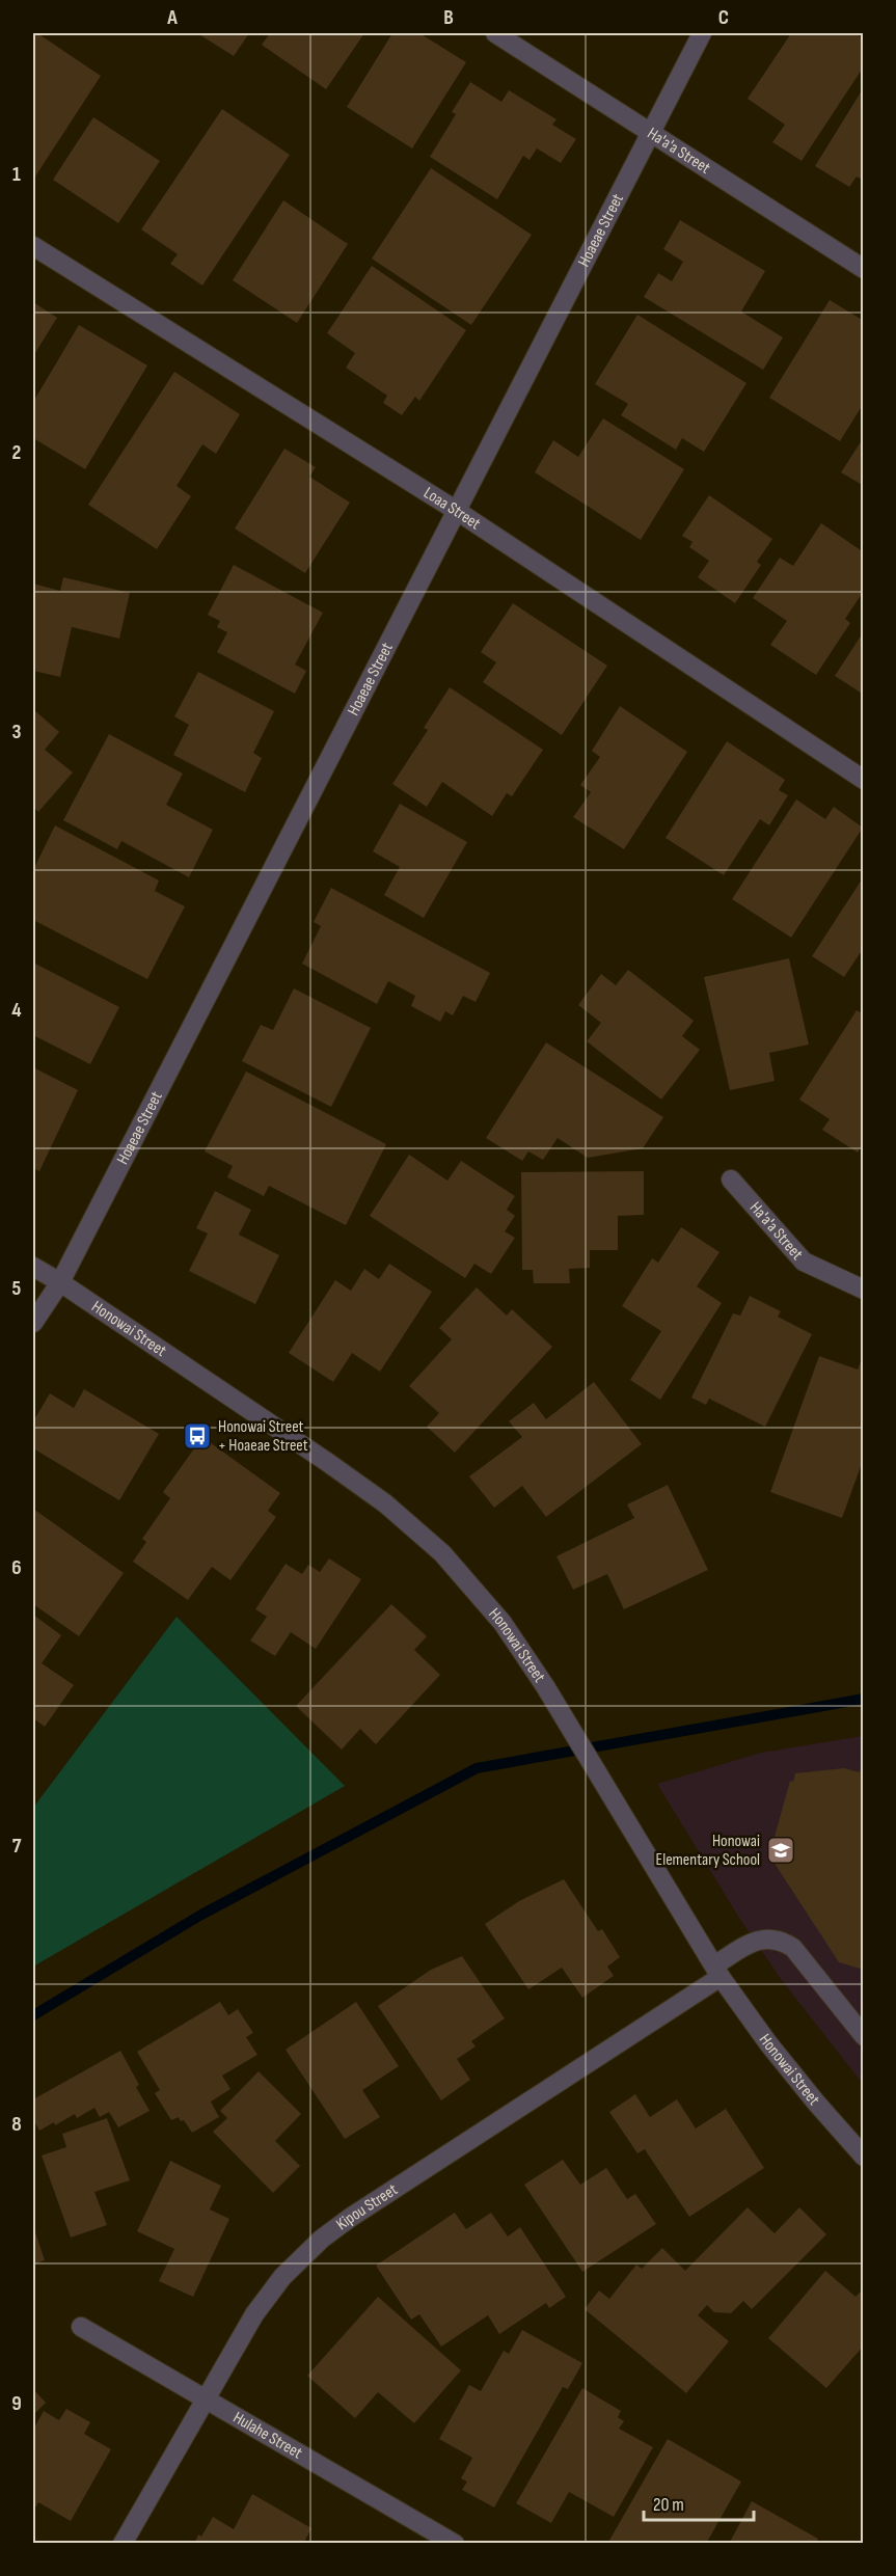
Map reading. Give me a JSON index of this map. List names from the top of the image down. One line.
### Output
{"streets":{"street":["Ha'a'a Street","Hoaeae Street","Loaa Street","Honowai Street","Kipou Street","Hulahe Street"]},"crossings":[["Ha'a'a Street","Hoaeae Street"],["Hoaeae Street","Loaa Street"],["Hoaeae Street","Honowai Street"],["Honowai Street","Kipou Street"],["Kipou Street","Hulahe Street"]],"places":{"bus stop":["Honowai Street + Hoaeae Street"],"school or university":["Honowai Elementary School"]},"scale_bar":"20 m","grid":{"columns":["A","B","C"],"rows":["1","2","3","4","5","6","7","8","9"]}}
